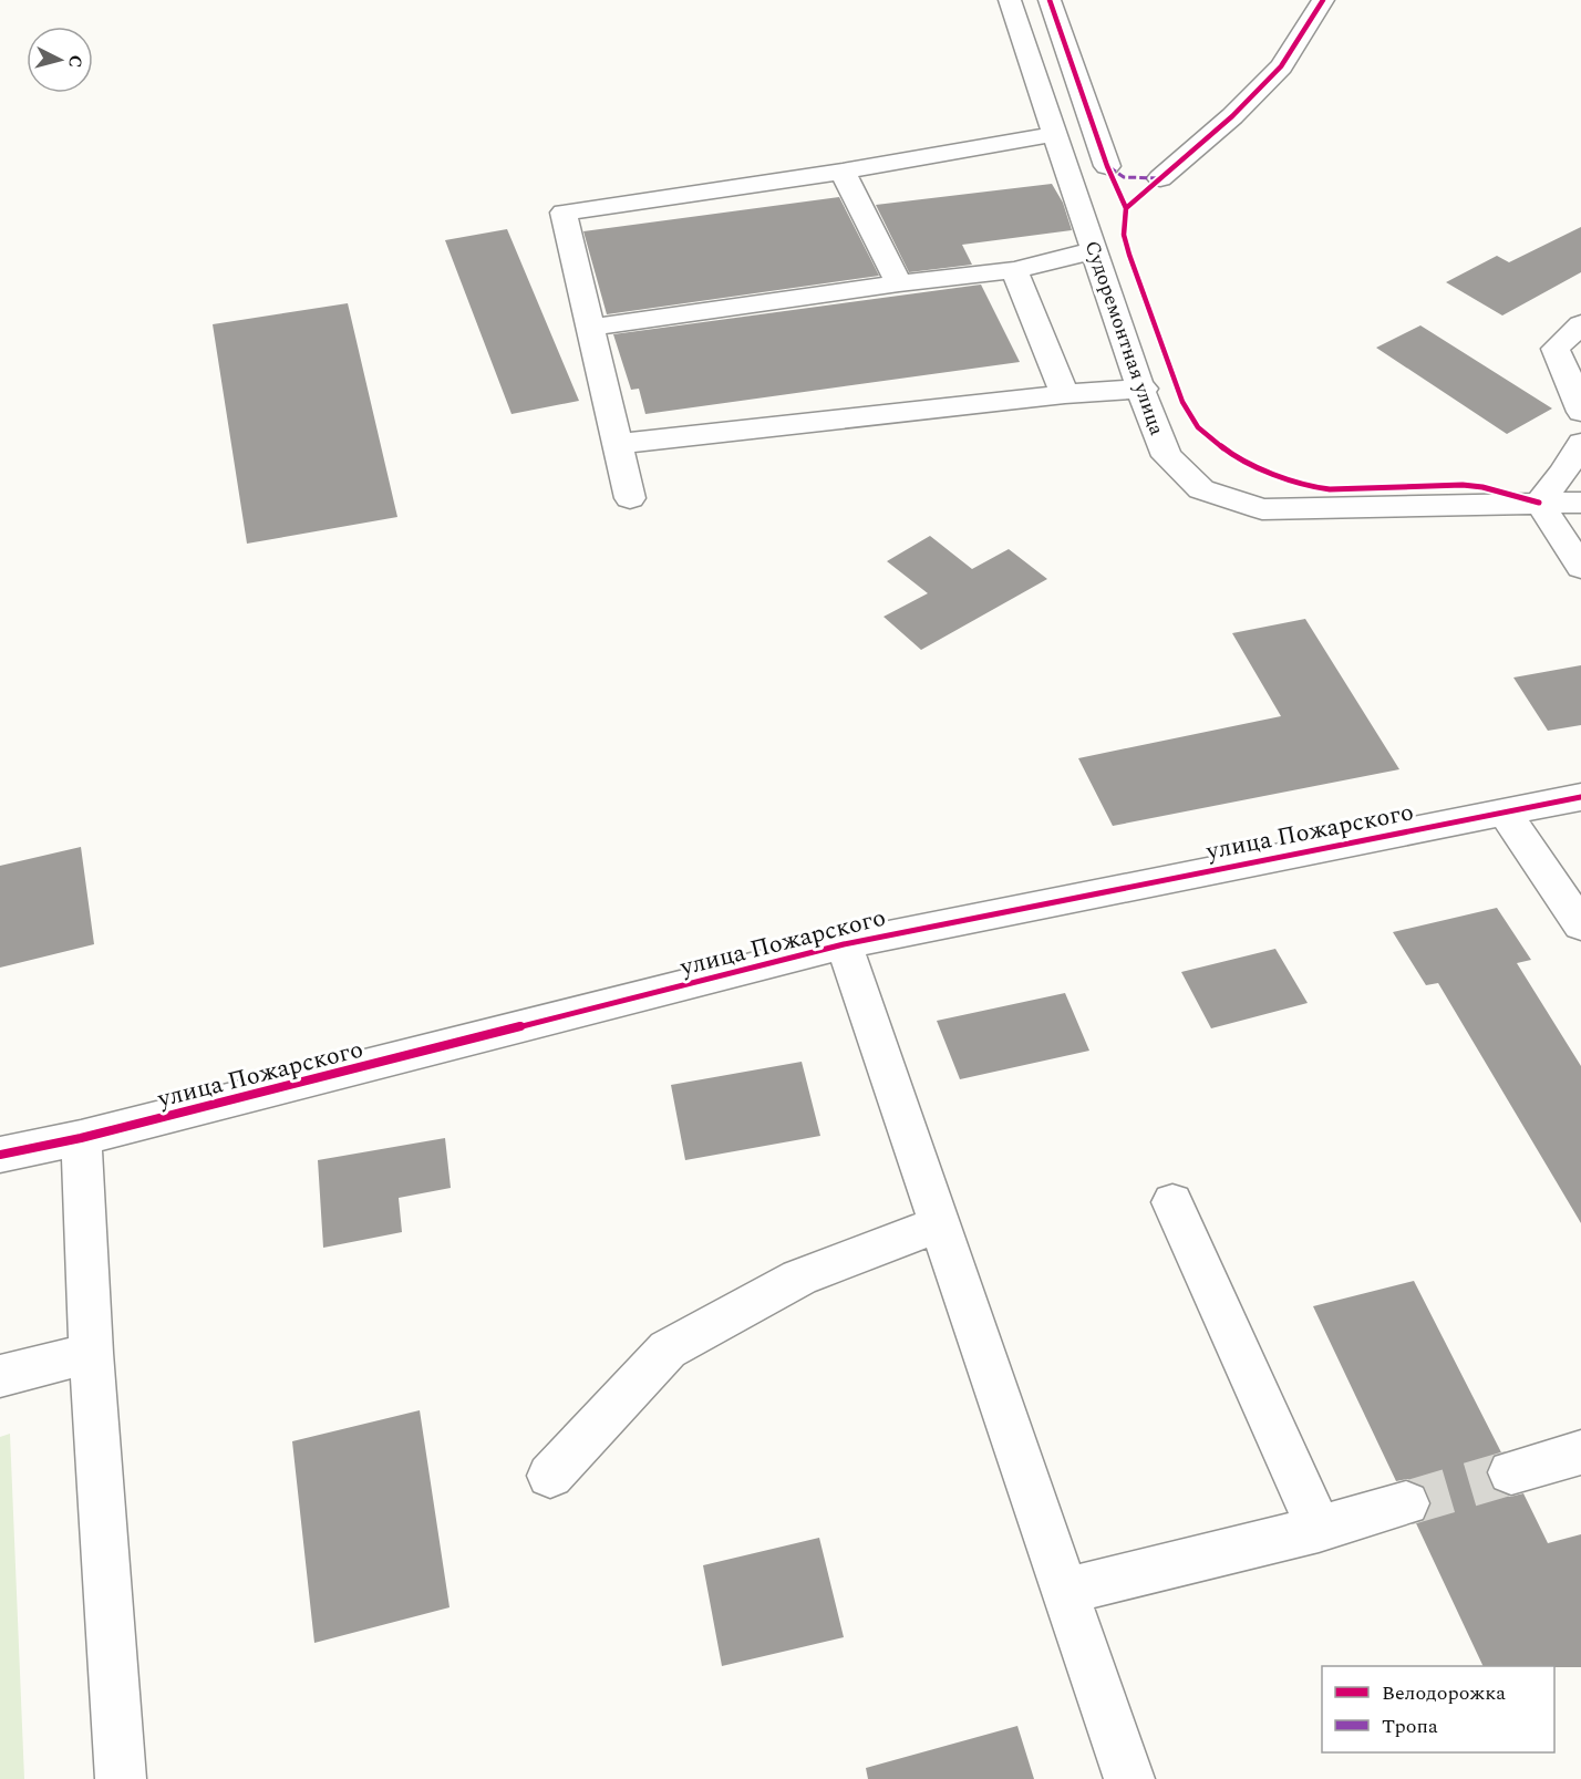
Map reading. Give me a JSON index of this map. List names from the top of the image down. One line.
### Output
{"streets":{"street":["Судоремонтная улица","улица Пожарского"]},"legend":["Велодорожка","Тропа"],"north":"right"}
